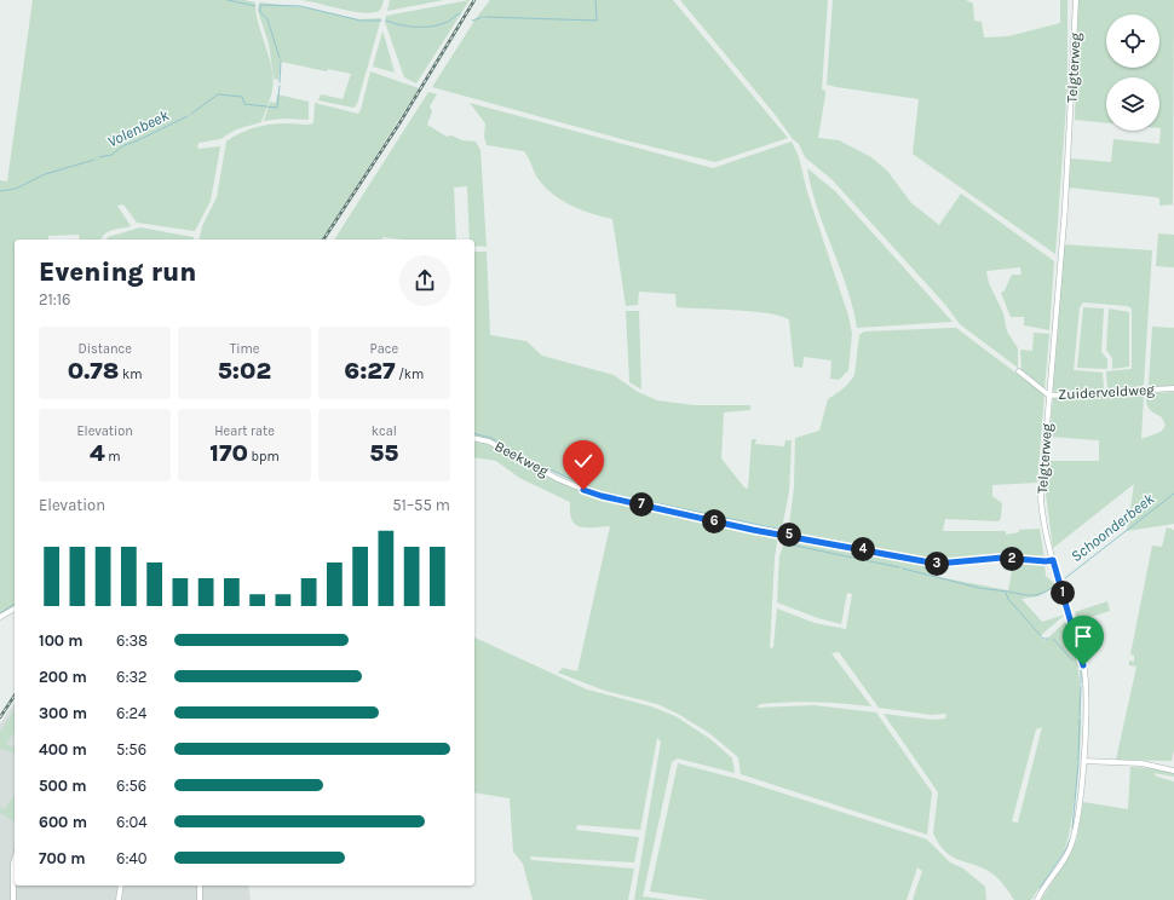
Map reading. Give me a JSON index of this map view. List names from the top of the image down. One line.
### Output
{"streets":{"street":["Telgterweg","Zuiderveldweg","Beekweg"]},"crossings":[["Telgterweg","Zuiderveldweg"],["Telgterweg","Beekweg"]],"water":["Volenbeek","Schoonderbeek"],"page":{"heading":["Evening run","21:16"],"stats":[["Distance","0.78 km"],["Time","5:02"],["Pace","6:27 /km"],["Elevation","4 m"],["Heart rate","170 bpm"],["kcal","55"]],"chart":["Elevation","51–55 m"],"pins":["7","6","5","4","2","3","1"],"list":[{"name":"100 m","note":"6:38"},{"name":"200 m","note":"6:32"},{"name":"300 m","note":"6:24"},{"name":"400 m","note":"5:56"},{"name":"500 m","note":"6:56"},{"name":"600 m","note":"6:04"},{"name":"700 m","note":"6:40"}]}}
